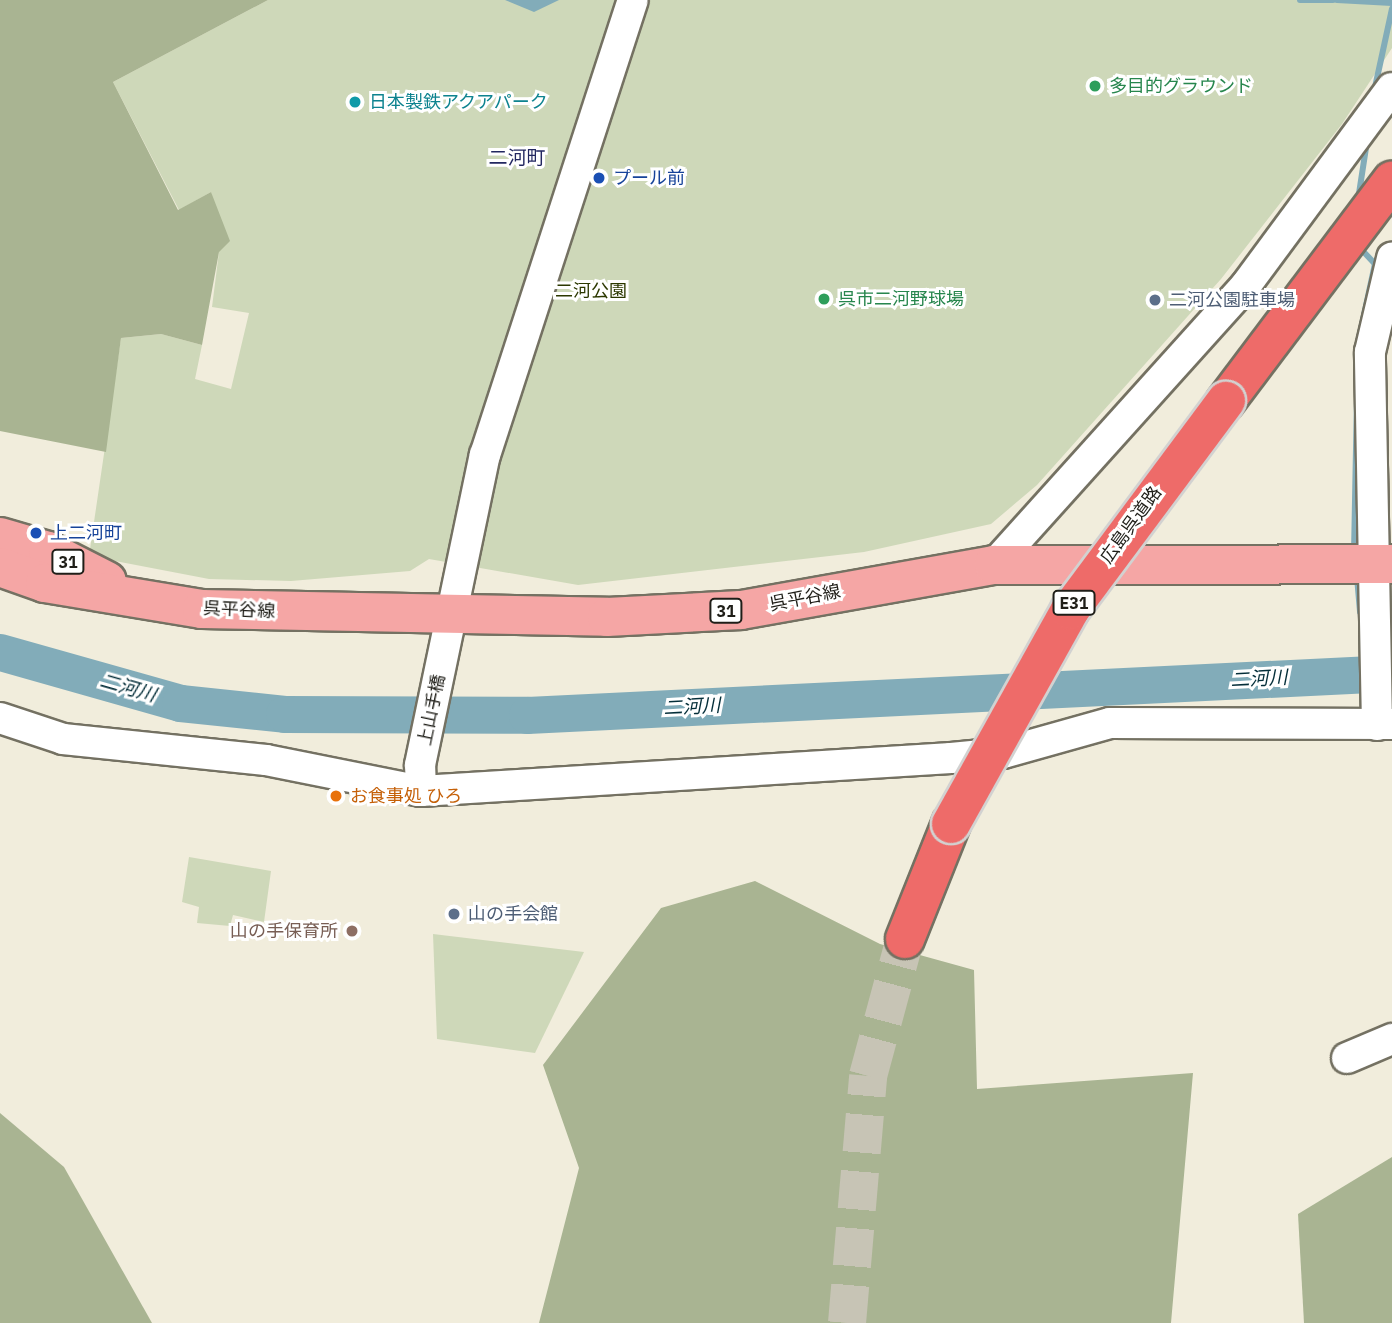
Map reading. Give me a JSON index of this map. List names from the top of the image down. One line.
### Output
{"streets":{"highway":["広島呉道路","E31"],"main road":["31","呉平谷線"],"street":["上山手橋"]},"crossings":[["呉平谷線","上山手橋"]],"districts":["二河町"],"water":["二河川"],"parks":["二河公園"],"places":["多目的グラウンド","日本製鉄アクアパーク","プール前","呉市二河野球場","二河公園駐車場","上二河町","お食事処 ひろ","山の手会館","山の手保育所"]}
